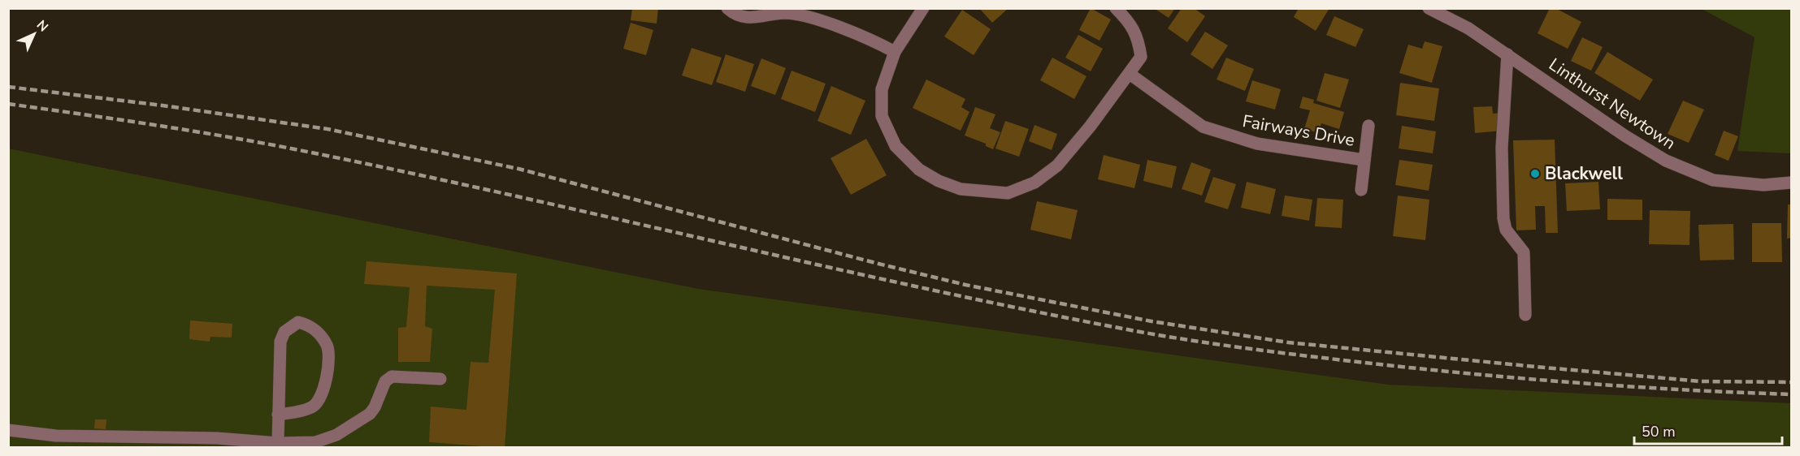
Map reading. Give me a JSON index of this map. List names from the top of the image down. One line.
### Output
{"streets":{"street":["Linthurst Newtown","Fairways Drive"]},"places":["Blackwell"],"scale_bar":"50 m","north":"top right"}
